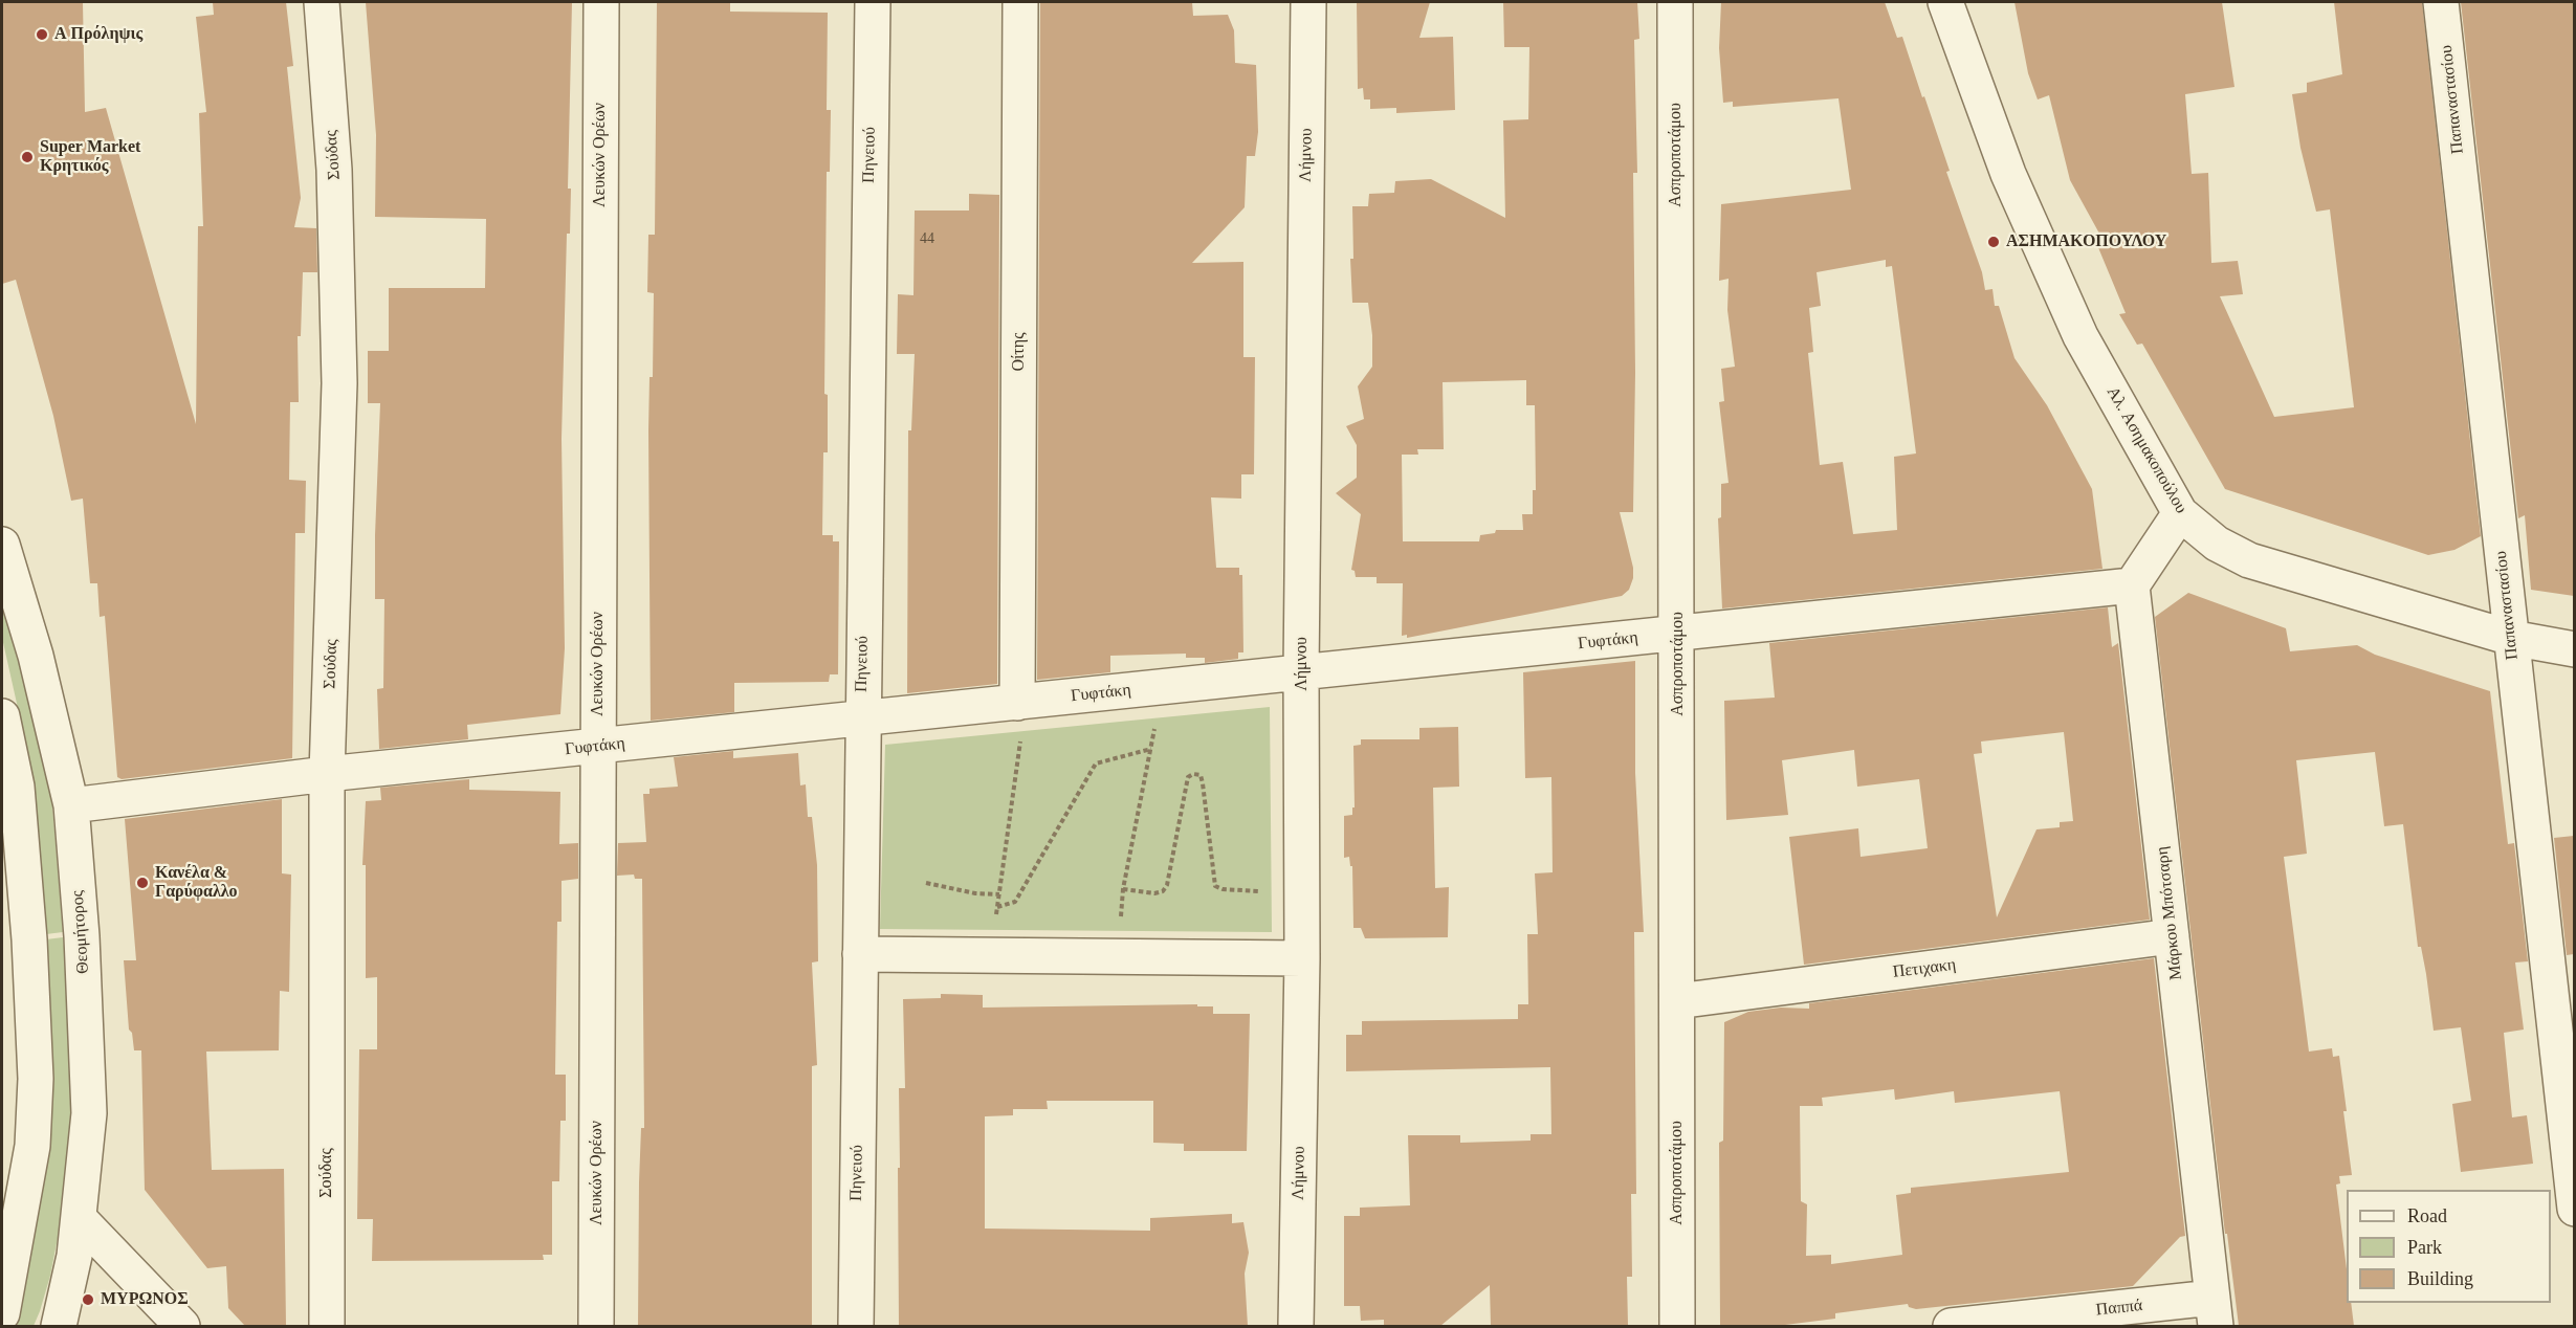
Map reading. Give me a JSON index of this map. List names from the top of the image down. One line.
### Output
{"streets":{"street":["Παπαναστασίου","Σούδας","Λευκών Ορέων","Πηνειού","Λήμνου","Ασπροποτάμου","Οίτης","Αλ. Ασημακοπούλου","Γυφτάκη","Μάρκου Μπότσαρη","Θεομήτορος","Πετιχακη","Παππά"]},"crossings":[["Παπαναστασίου","Αλ. Ασημακοπούλου"],["Σούδας","Γυφτάκη"],["Λευκών Ορέων","Γυφτάκη"],["Πηνειού","Γυφτάκη"],["Λήμνου","Γυφτάκη"],["Ασπροποτάμου","Γυφτάκη"],["Ασπροποτάμου","Πετιχακη"],["Οίτης","Γυφτάκη"],["Γυφτάκη","Μάρκου Μπότσαρη"],["Γυφτάκη","Θεομήτορος"],["Μάρκου Μπότσαρη","Πετιχακη"],["Μάρκου Μπότσαρη","Παππά"]],"places":["Α Πρόληψις","Super Market Κρητικός","ΑΣΗΜΑΚΟΠΟΥΛΟΥ","Κανέλα & Γαρύφαλλο","ΜΥΡΩΝΟΣ"],"house_numbers":["44"],"legend":["Road","Park","Building"]}
